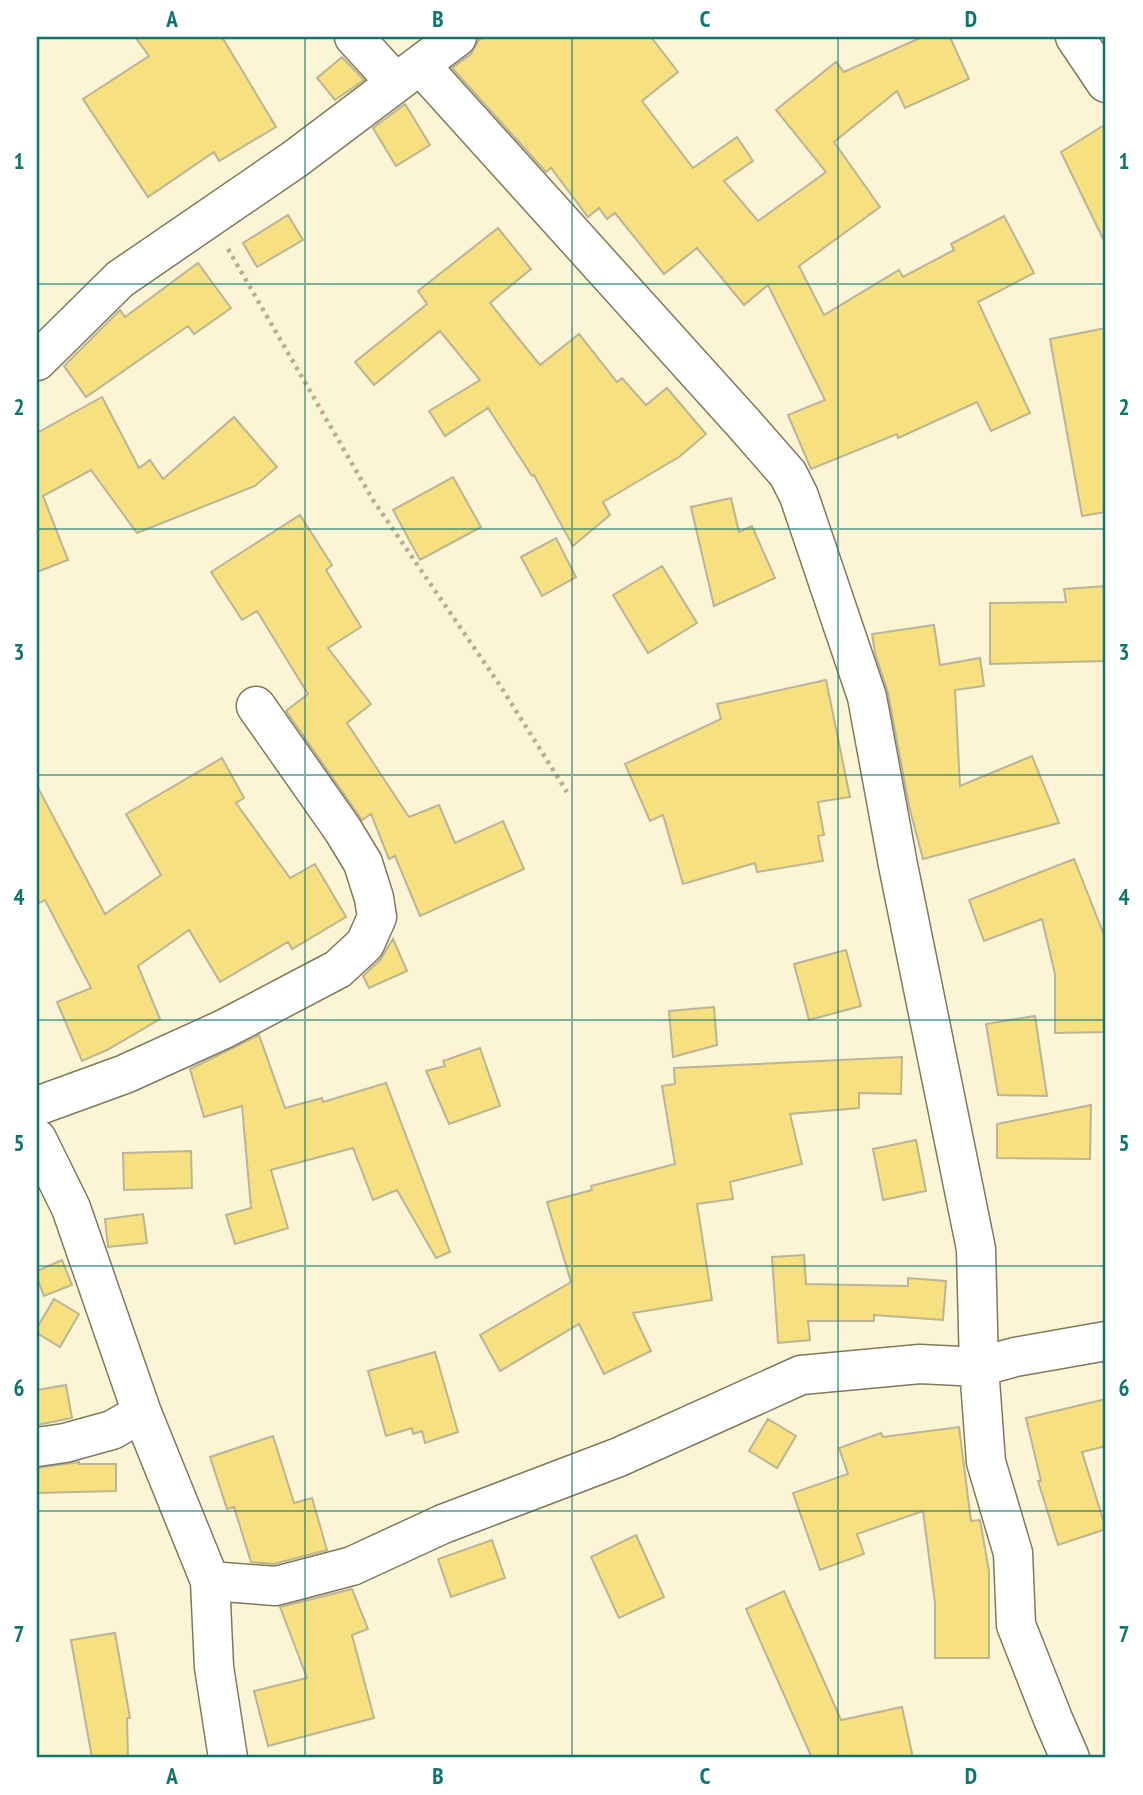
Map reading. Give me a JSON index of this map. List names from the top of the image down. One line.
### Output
{"grid":{"columns":["A","B","C","D"],"rows":["1","2","3","4","5","6","7"]}}
